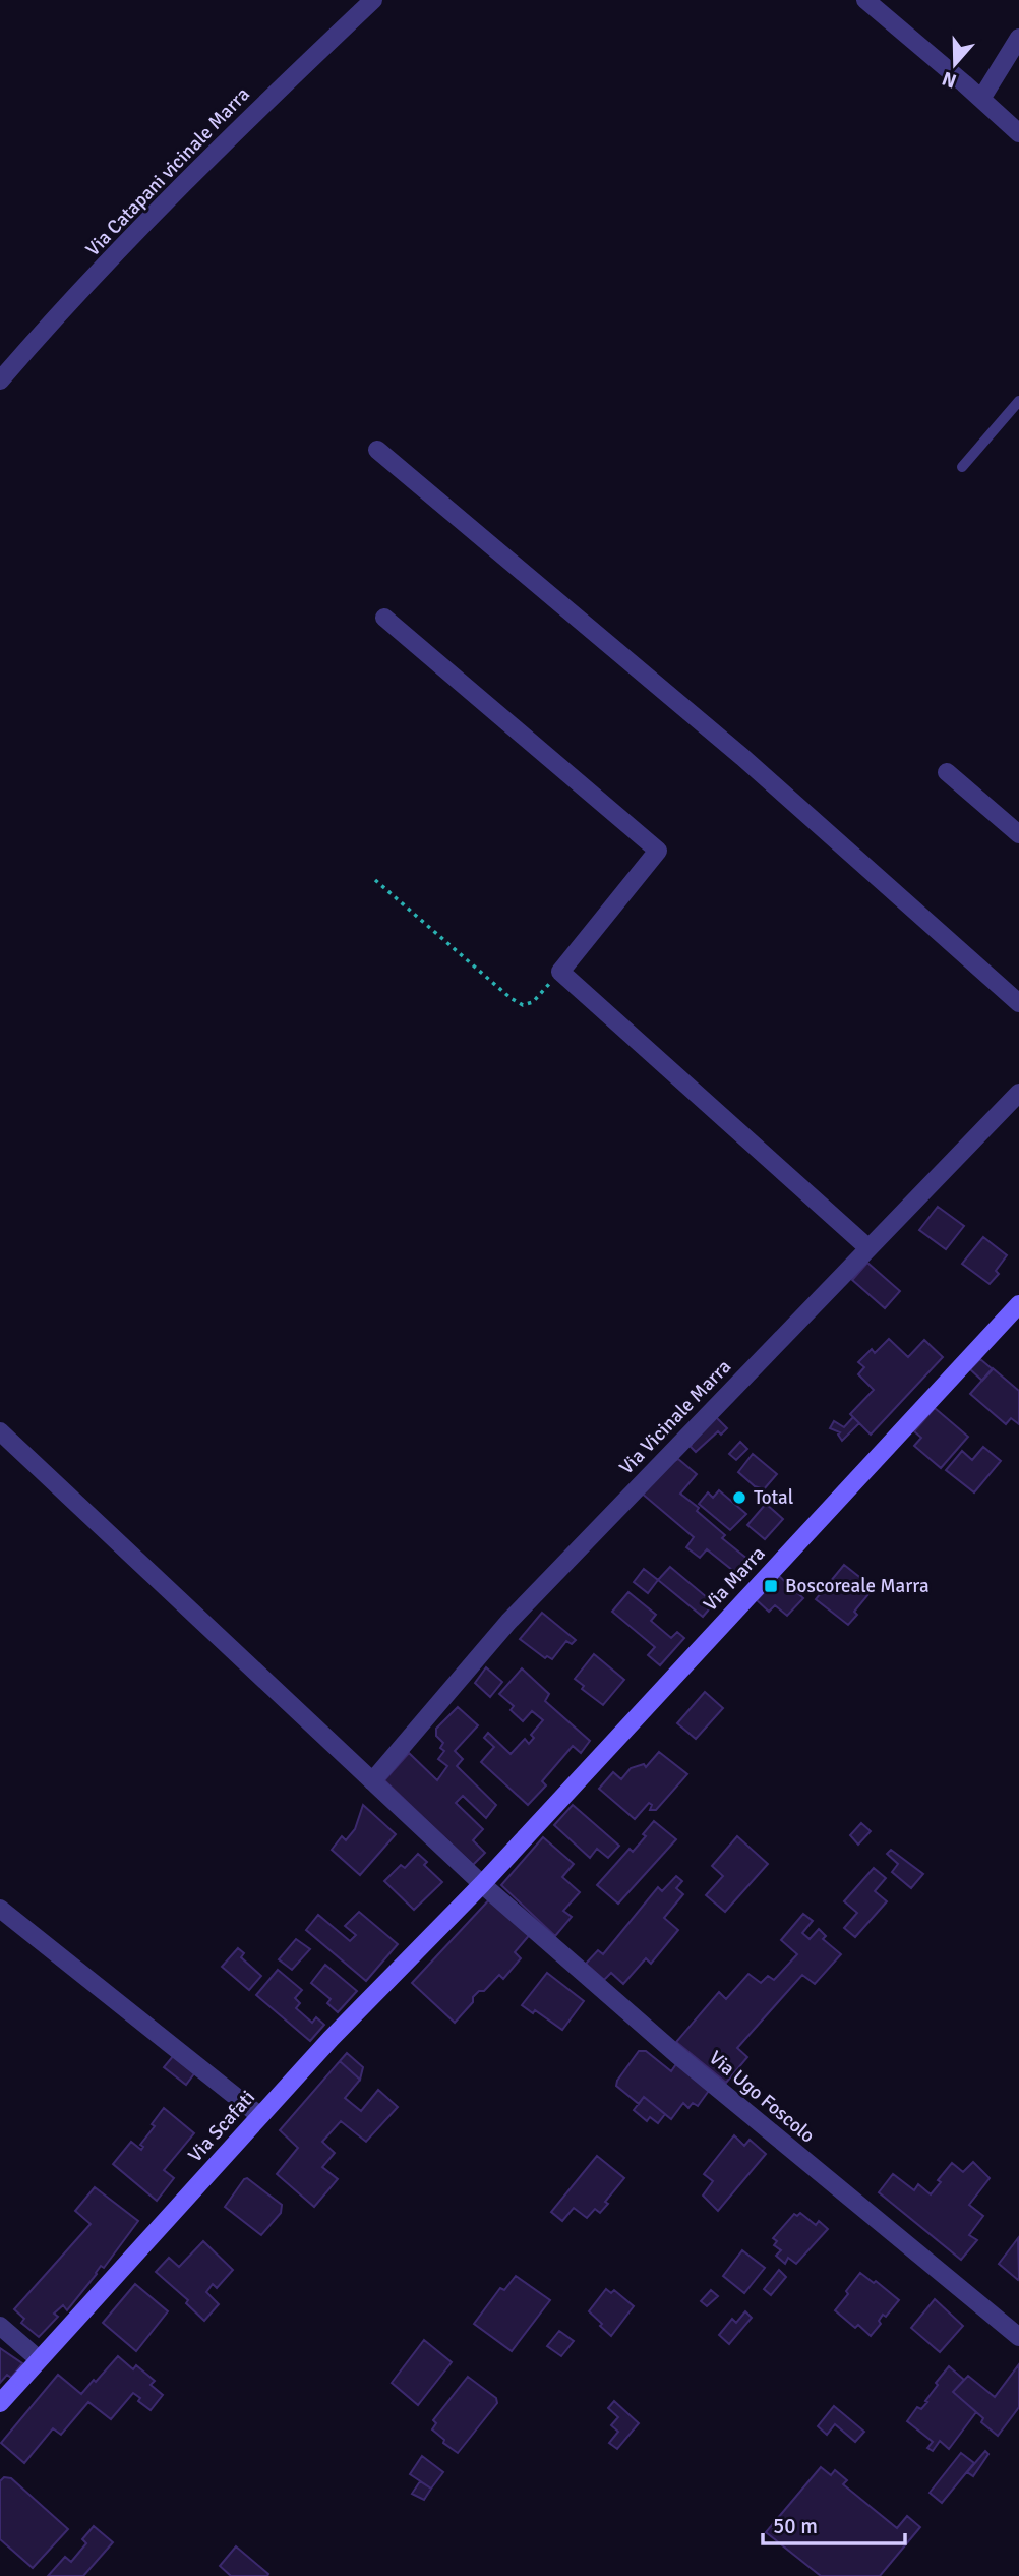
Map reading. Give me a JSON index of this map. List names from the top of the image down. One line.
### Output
{"streets":{"main road":["Via Marra","Via Scafati"],"street":["Via Catapani vicinale Marra","Via Vicinale Marra","Via Ugo Foscolo"]},"crossings":[["Via Vicinale Marra","Via Ugo Foscolo"],["Via Marra","Via Ugo Foscolo"],["Via Marra","Via Scafati"],["Via Ugo Foscolo","Via Scafati"]],"places":{"other":["Total"],"transit":["Boscoreale Marra"]},"scale_bar":"50 m","north":"bottom"}
